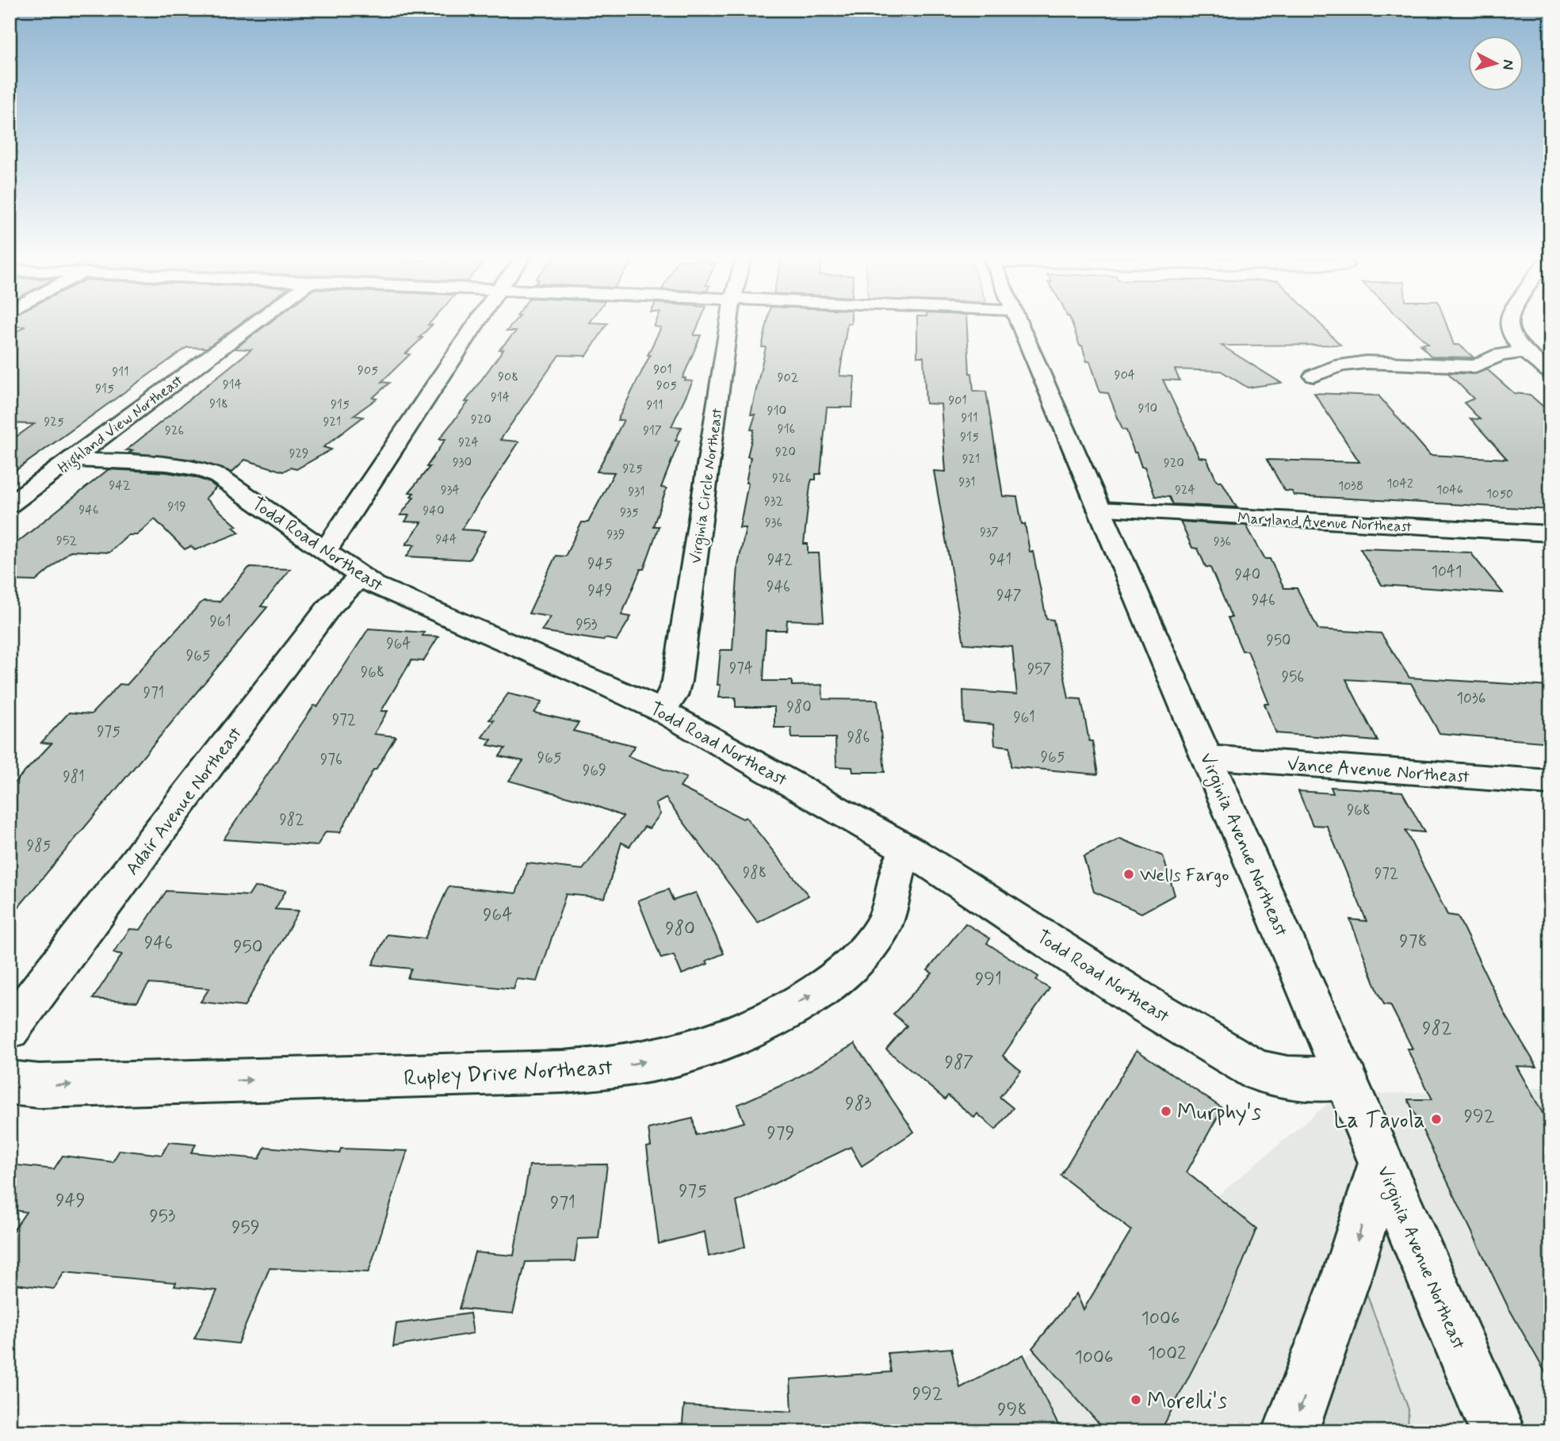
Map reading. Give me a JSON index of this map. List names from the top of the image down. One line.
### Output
{"streets":{"street":["Highland View Northeast","Virginia Circle Northeast","Maryland Avenue Northeast","Todd Road Northeast","Vance Avenue Northeast","Adair Avenue Northeast","Virginia Avenue Northeast","Rupley Drive Northeast"]},"crossings":[["Highland View Northeast","Todd Road Northeast"],["Virginia Circle Northeast","Todd Road Northeast"],["Maryland Avenue Northeast","Virginia Avenue Northeast"],["Todd Road Northeast","Adair Avenue Northeast"],["Todd Road Northeast","Virginia Avenue Northeast"],["Todd Road Northeast","Rupley Drive Northeast"],["Vance Avenue Northeast","Virginia Avenue Northeast"]],"one_way":["Rupley Drive Northeast"],"places":["Wells Fargo","Murphy's","La Tavola","Morelli's"],"house_numbers":["901","905","911","904","908","902","914","905","915","914","901","918","915","911","910","910","911","920","925","921","916","926","917","915","924","920","929","921","930","920","925","926","931","1042","942","1038","934","924","1046","931","1050","932","919","946","940","935","936","937","939","944","952","936","942","941","945","1041","940","946","949","947","946","961","953","950","964","965","974","957","968","956","971","1036","980","961","972","975","986","965","965","976","969","981","968","982","985","988","972","964","980","978","946","950","991","982","987","983","992","979","975","949","971","953","959","1006","1002","1006","992","998"],"north":"right"}
